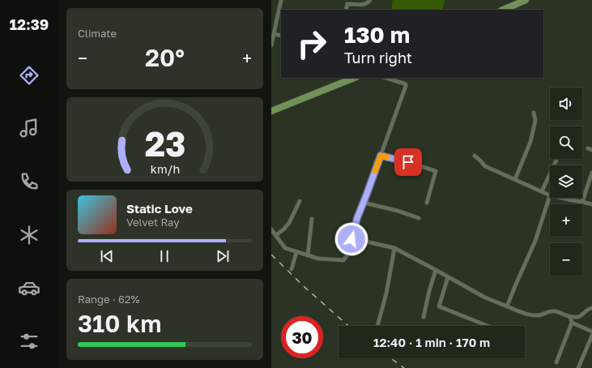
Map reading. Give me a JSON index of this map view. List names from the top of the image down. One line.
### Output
{"page":{"tabs":"12:39","tile":["Climate",["Range · 62%","310 km"]],"turn":["130 m","Turn right"],"heat":["−","20°","+"],"map_buttons":["+","−"],"song":["Static Love","Velvet Ray"],"limit":"30","trip":"12:40 · 1 min · 170 m","gauge":["23","km/h"]}}
